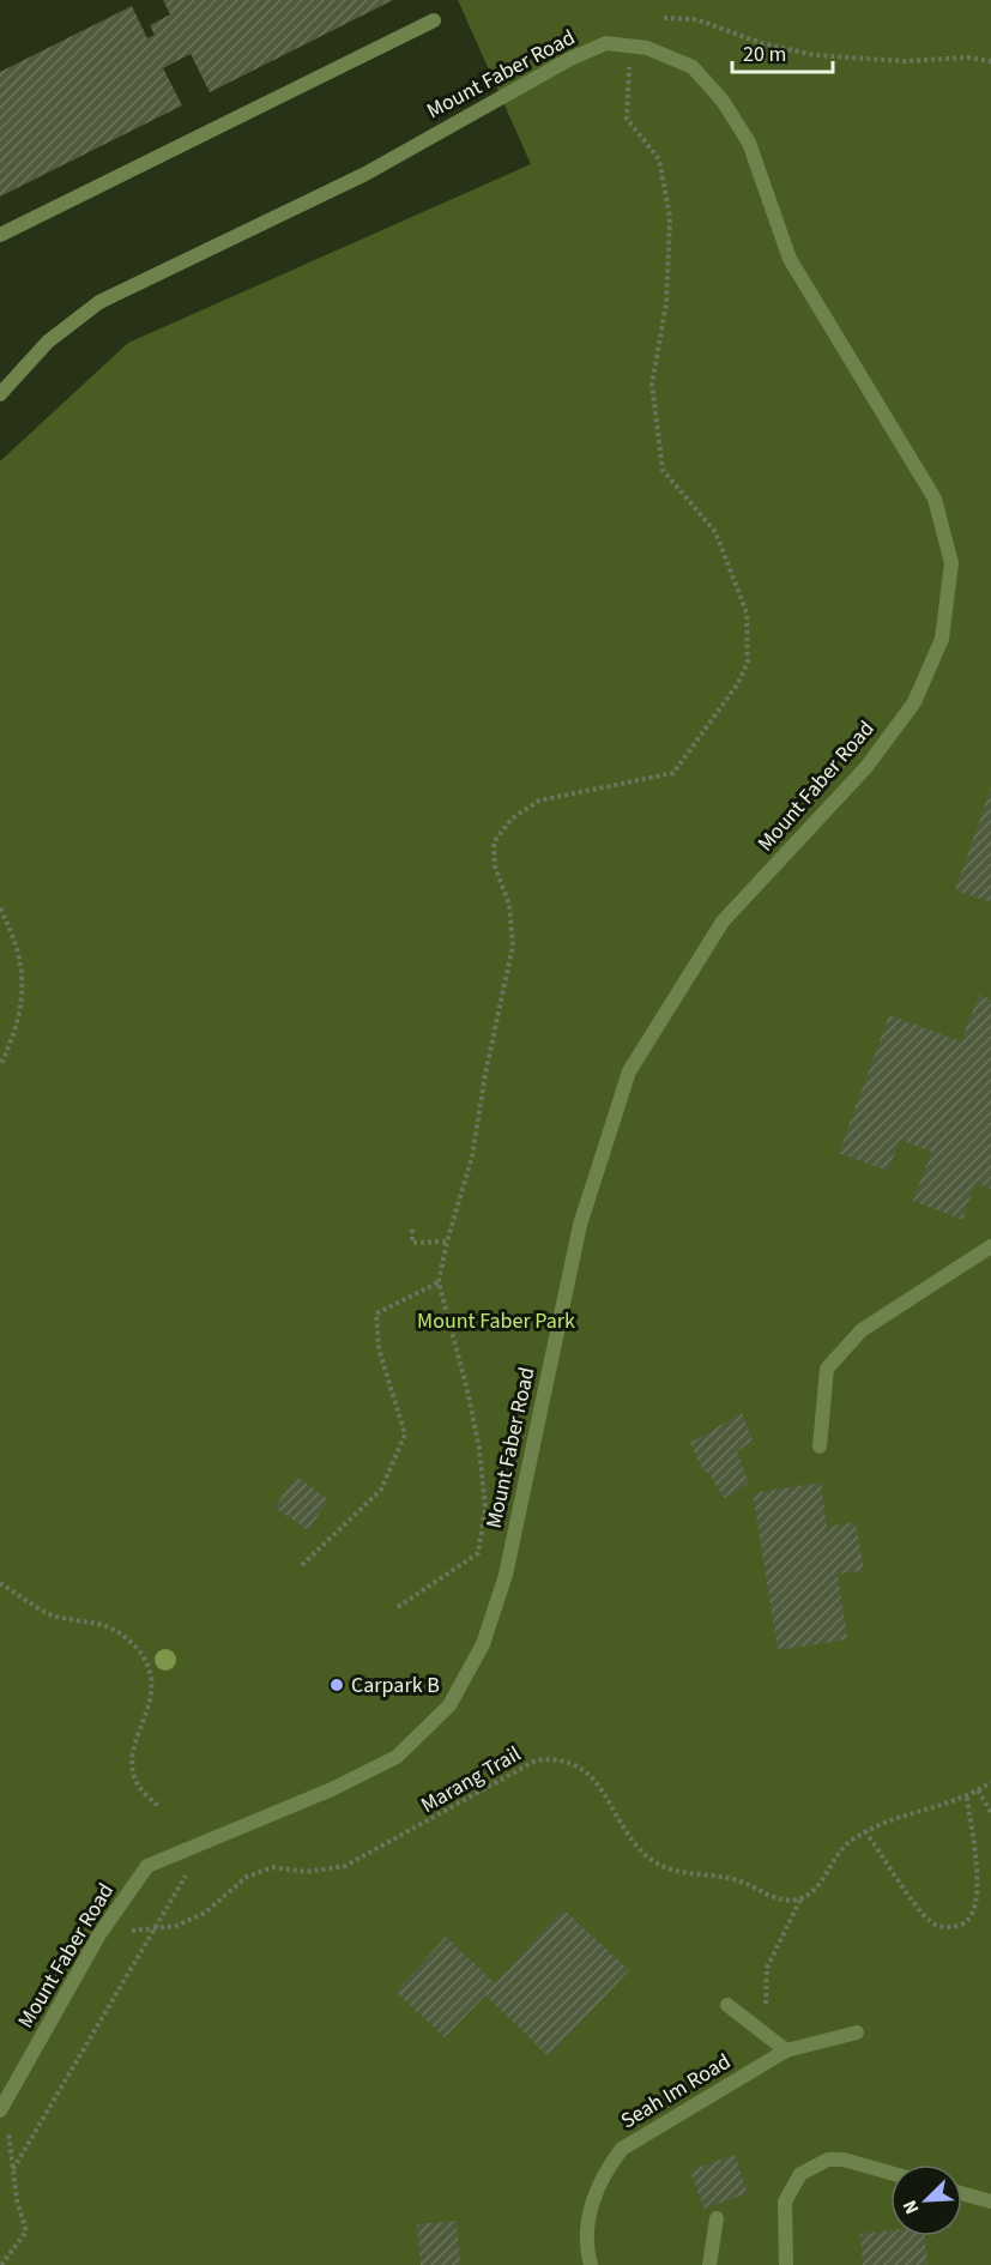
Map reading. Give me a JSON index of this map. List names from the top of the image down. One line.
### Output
{"streets":{"street":["Mount Faber Road","Seah Im Road"],"path":["Marang Trail"]},"parks":["Mount Faber Park"],"places":["Carpark B"],"scale_bar":"20 m","north":"bottom left"}
